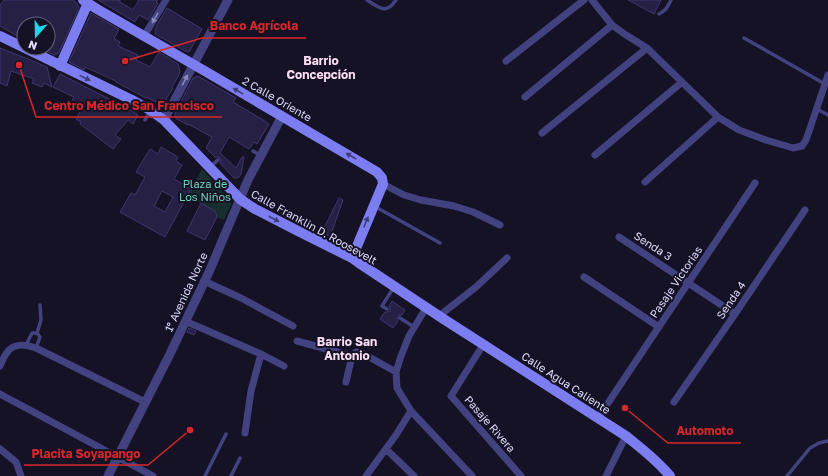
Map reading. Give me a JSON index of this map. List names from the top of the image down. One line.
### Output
{"streets":{"main road":["2 Calle Oriente","Calle Franklin D. Roosevelt","Calle Agua Caliente"],"street":["Senda 3","Pasaje Victorias","1° Avenida Norte","Senda 4","Pasaje Rivera"]},"crossings":[["2 Calle Oriente","1° Avenida Norte"],["Calle Franklin D. Roosevelt","1° Avenida Norte"],["Calle Franklin D. Roosevelt","Calle Agua Caliente"],["Senda 3","Pasaje Victorias"],["Senda 3","Senda 4"],["Pasaje Victorias","Calle Agua Caliente"],["Calle Agua Caliente","Pasaje Rivera"]],"one_way":["2 Calle Oriente","Calle Franklin D. Roosevelt"],"districts":["Barrio Concepción","Barrio San Antonio"],"parks":["Plaza de Los Niños"],"places":["Banco Agrícola","Centro Médico San Francisco","Automoto","Placita Soyapango"],"north":"bottom"}
